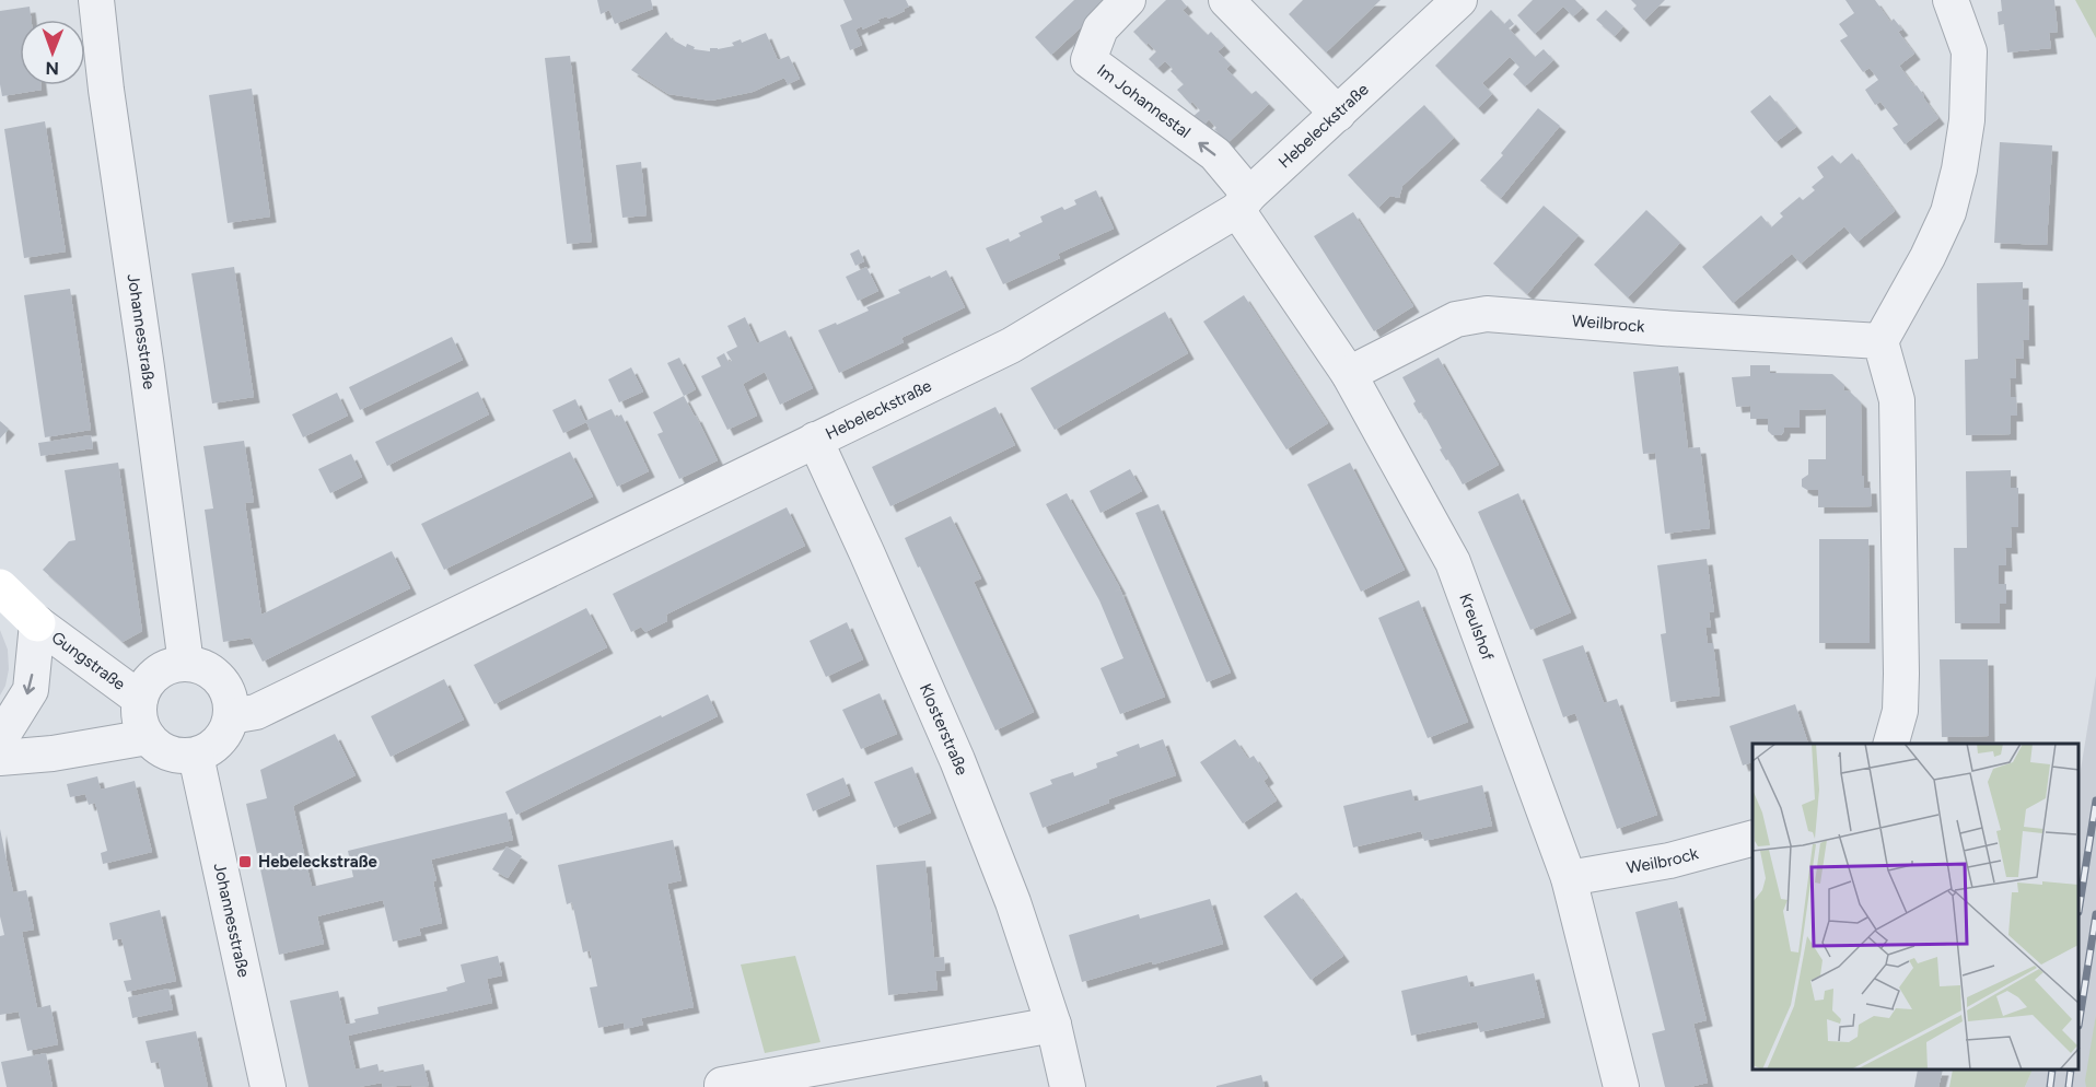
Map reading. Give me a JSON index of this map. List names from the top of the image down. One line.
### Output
{"streets":{"street":["Im Johannestal","Hebeleckstraße","Weilbrock","Johannesstraße","Kreulshof","Gungstraße","Klosterstraße"]},"crossings":[["Im Johannestal","Hebeleckstraße"],["Im Johannestal","Kreulshof"],["Hebeleckstraße","Johannesstraße"],["Hebeleckstraße","Kreulshof"],["Hebeleckstraße","Gungstraße"],["Hebeleckstraße","Klosterstraße"],["Weilbrock","Kreulshof"],["Johannesstraße","Gungstraße"]],"one_way":["Im Johannestal","Gungstraße"],"places":{"transit":["Hebeleckstraße"]},"north":"bottom"}
